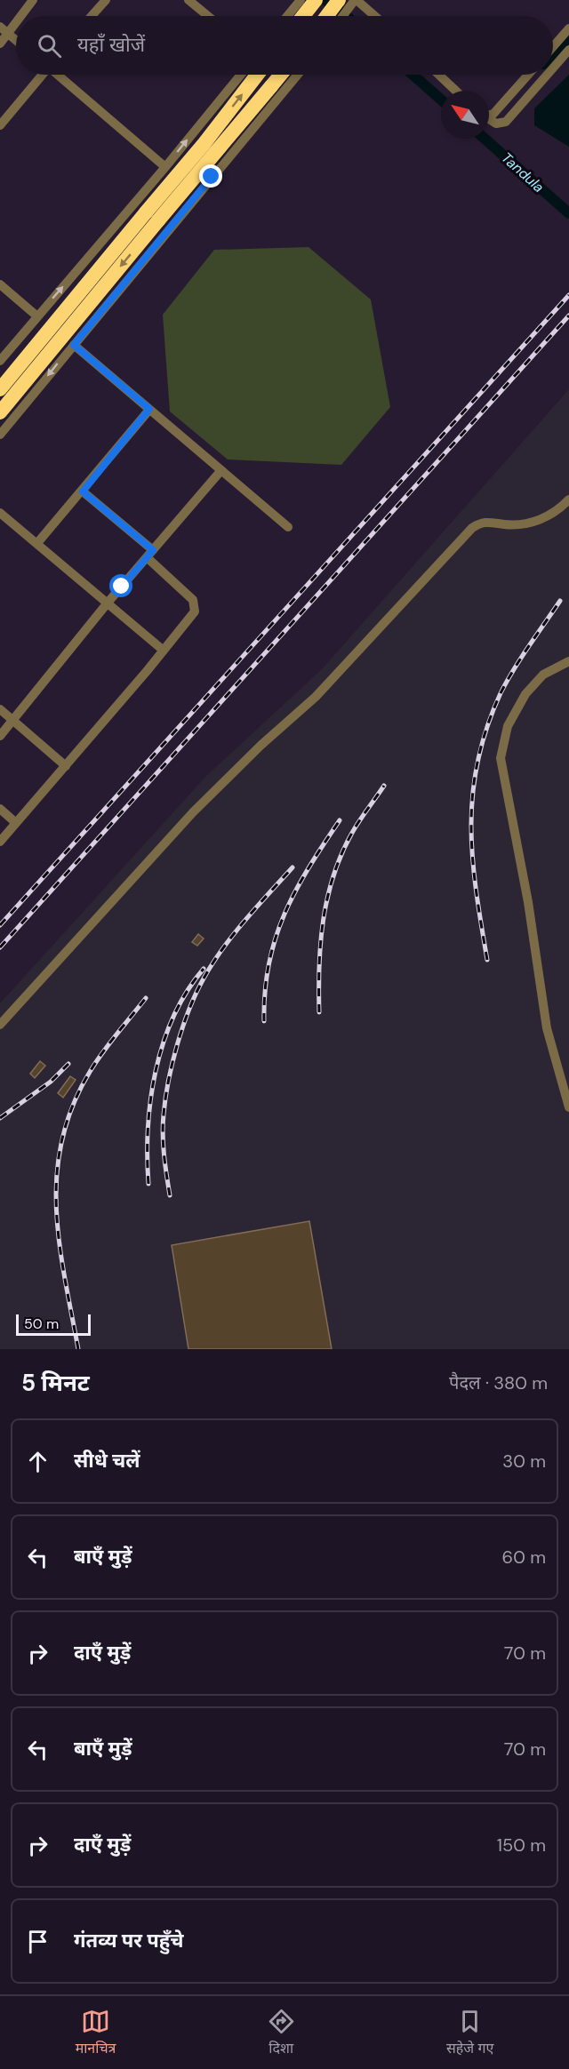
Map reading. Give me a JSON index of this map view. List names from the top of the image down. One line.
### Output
{"water":["Tandula"],"scale_bar":"50 m","north":"top left","page":{"search":"यहाँ खोजें","scale":"50 m","heading":["5 मिनट","पैदल · 380 m"],"list":[["सीधे चलें","30 m"],["बाएँ मुड़ें","60 m"],["दाएँ मुड़ें","70 m"],["बाएँ मुड़ें","70 m"],["दाएँ मुड़ें","150 m"],"गंतव्य पर पहुँचे"],"nav":["मानचित्र","दिशा","सहेजे गए"]}}
